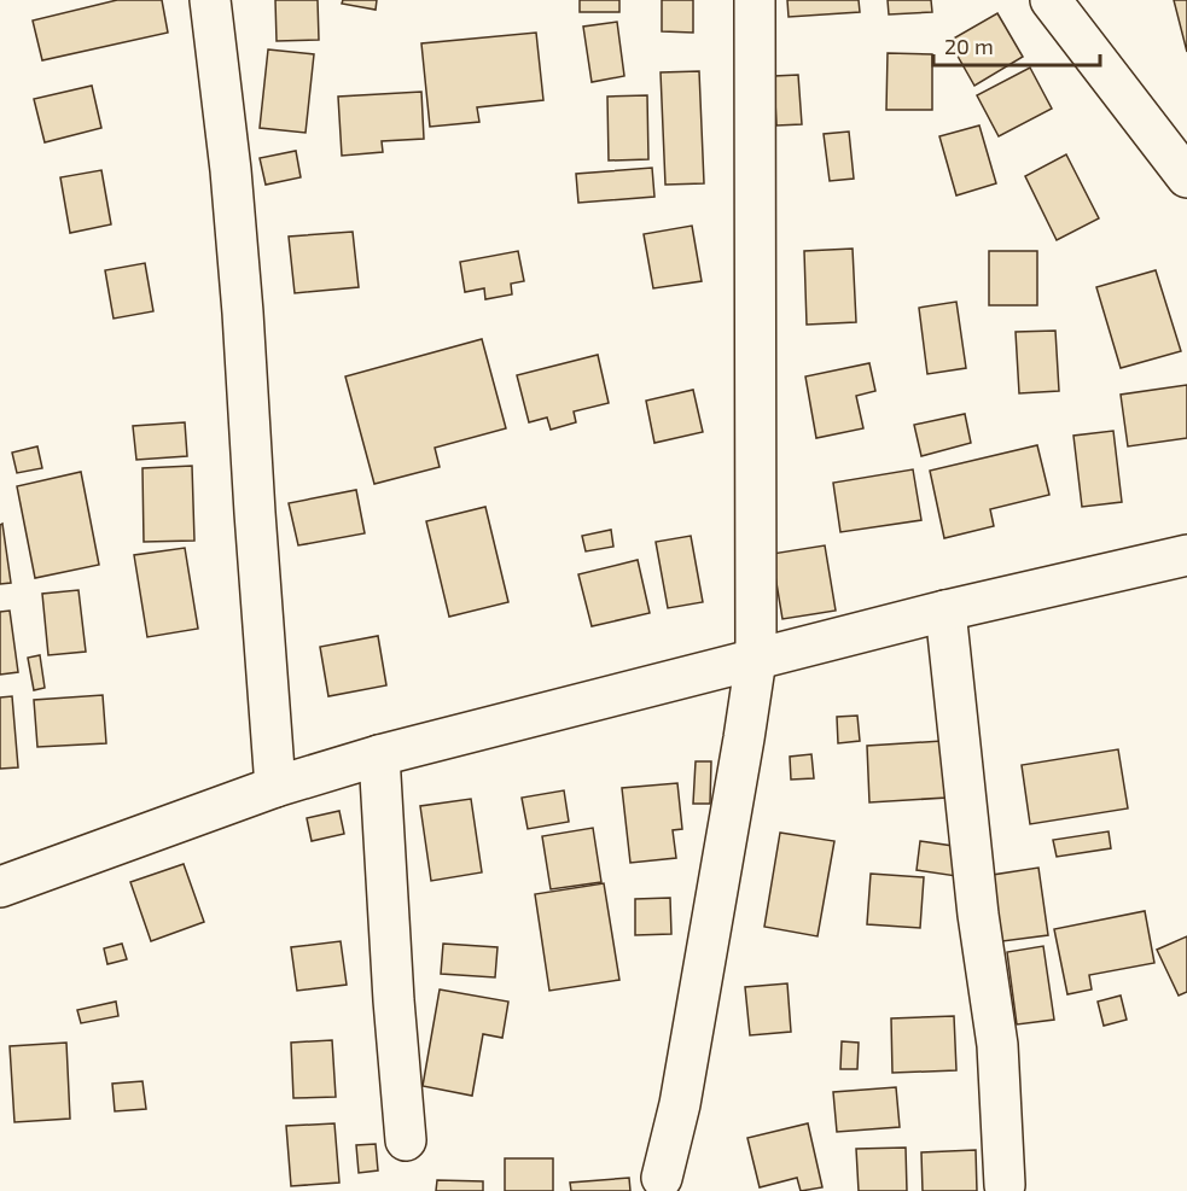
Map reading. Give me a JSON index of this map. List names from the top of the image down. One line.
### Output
{"scale_bar":"20 m"}
